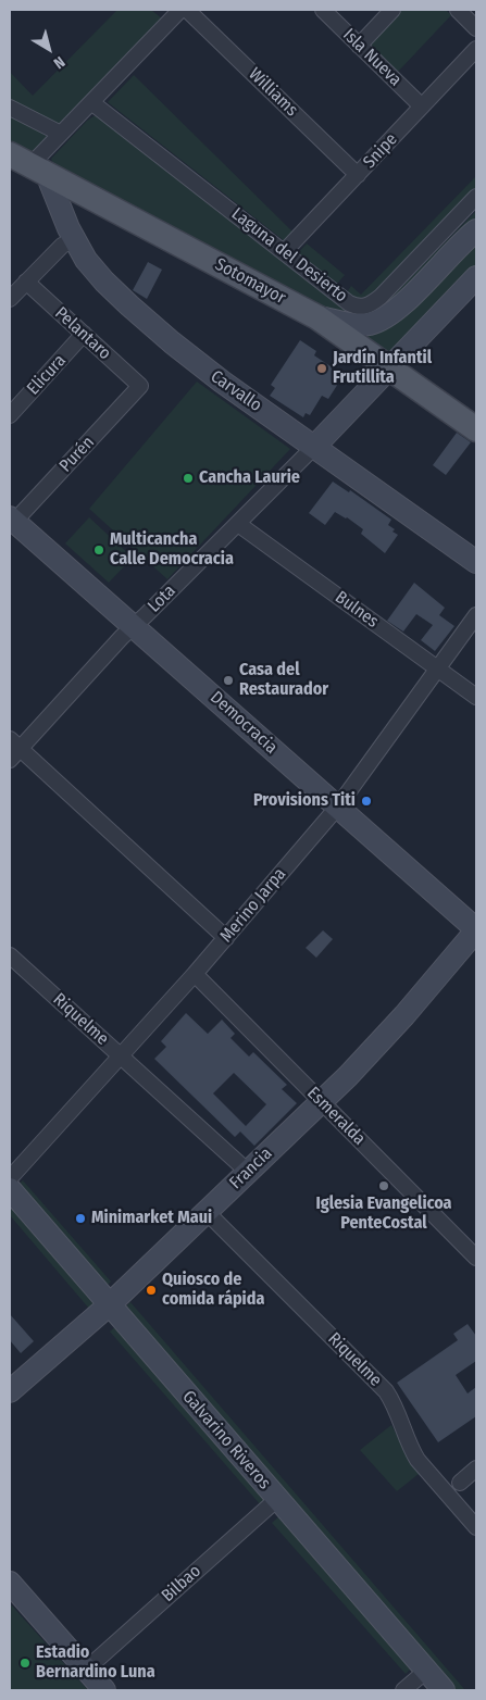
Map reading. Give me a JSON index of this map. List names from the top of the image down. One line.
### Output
{"streets":{"main road":["Sotomayor"],"street":["Isla Nueva","Williams","Snipe","Laguna del Desierto","Pelantaro","Elicura","Carvallo","Purén","Lota","Bulnes","Democracia","Merino Jarpa","Riquelme","Esmeralda","Francia","Galvarino Riveros","Bilbao"]},"crossings":[["Isla Nueva","Snipe"],["Williams","Snipe"],["Snipe","Laguna del Desierto"],["Sotomayor","Carvallo"],["Sotomayor","Lota"],["Pelantaro","Elicura"],["Pelantaro","Purén"],["Carvallo","Lota"],["Purén","Democracia"],["Lota","Bulnes"],["Lota","Democracia"],["Bulnes","Merino Jarpa"],["Democracia","Merino Jarpa"],["Democracia","Francia"],["Merino Jarpa","Riquelme"],["Merino Jarpa","Esmeralda"],["Riquelme","Francia"],["Esmeralda","Francia"],["Francia","Galvarino Riveros"],["Galvarino Riveros","Bilbao"]],"places":["Jardín Infantil Frutillita","Cancha Laurie","Multicancha Calle Democracia","Casa del Restaurador","Provisions Titi","Iglesia Evangelicoa PenteCostal","Minimarket Maui","Quiosco de comida rápida","Estadio Bernardino Luna"],"north":"bottom right"}
